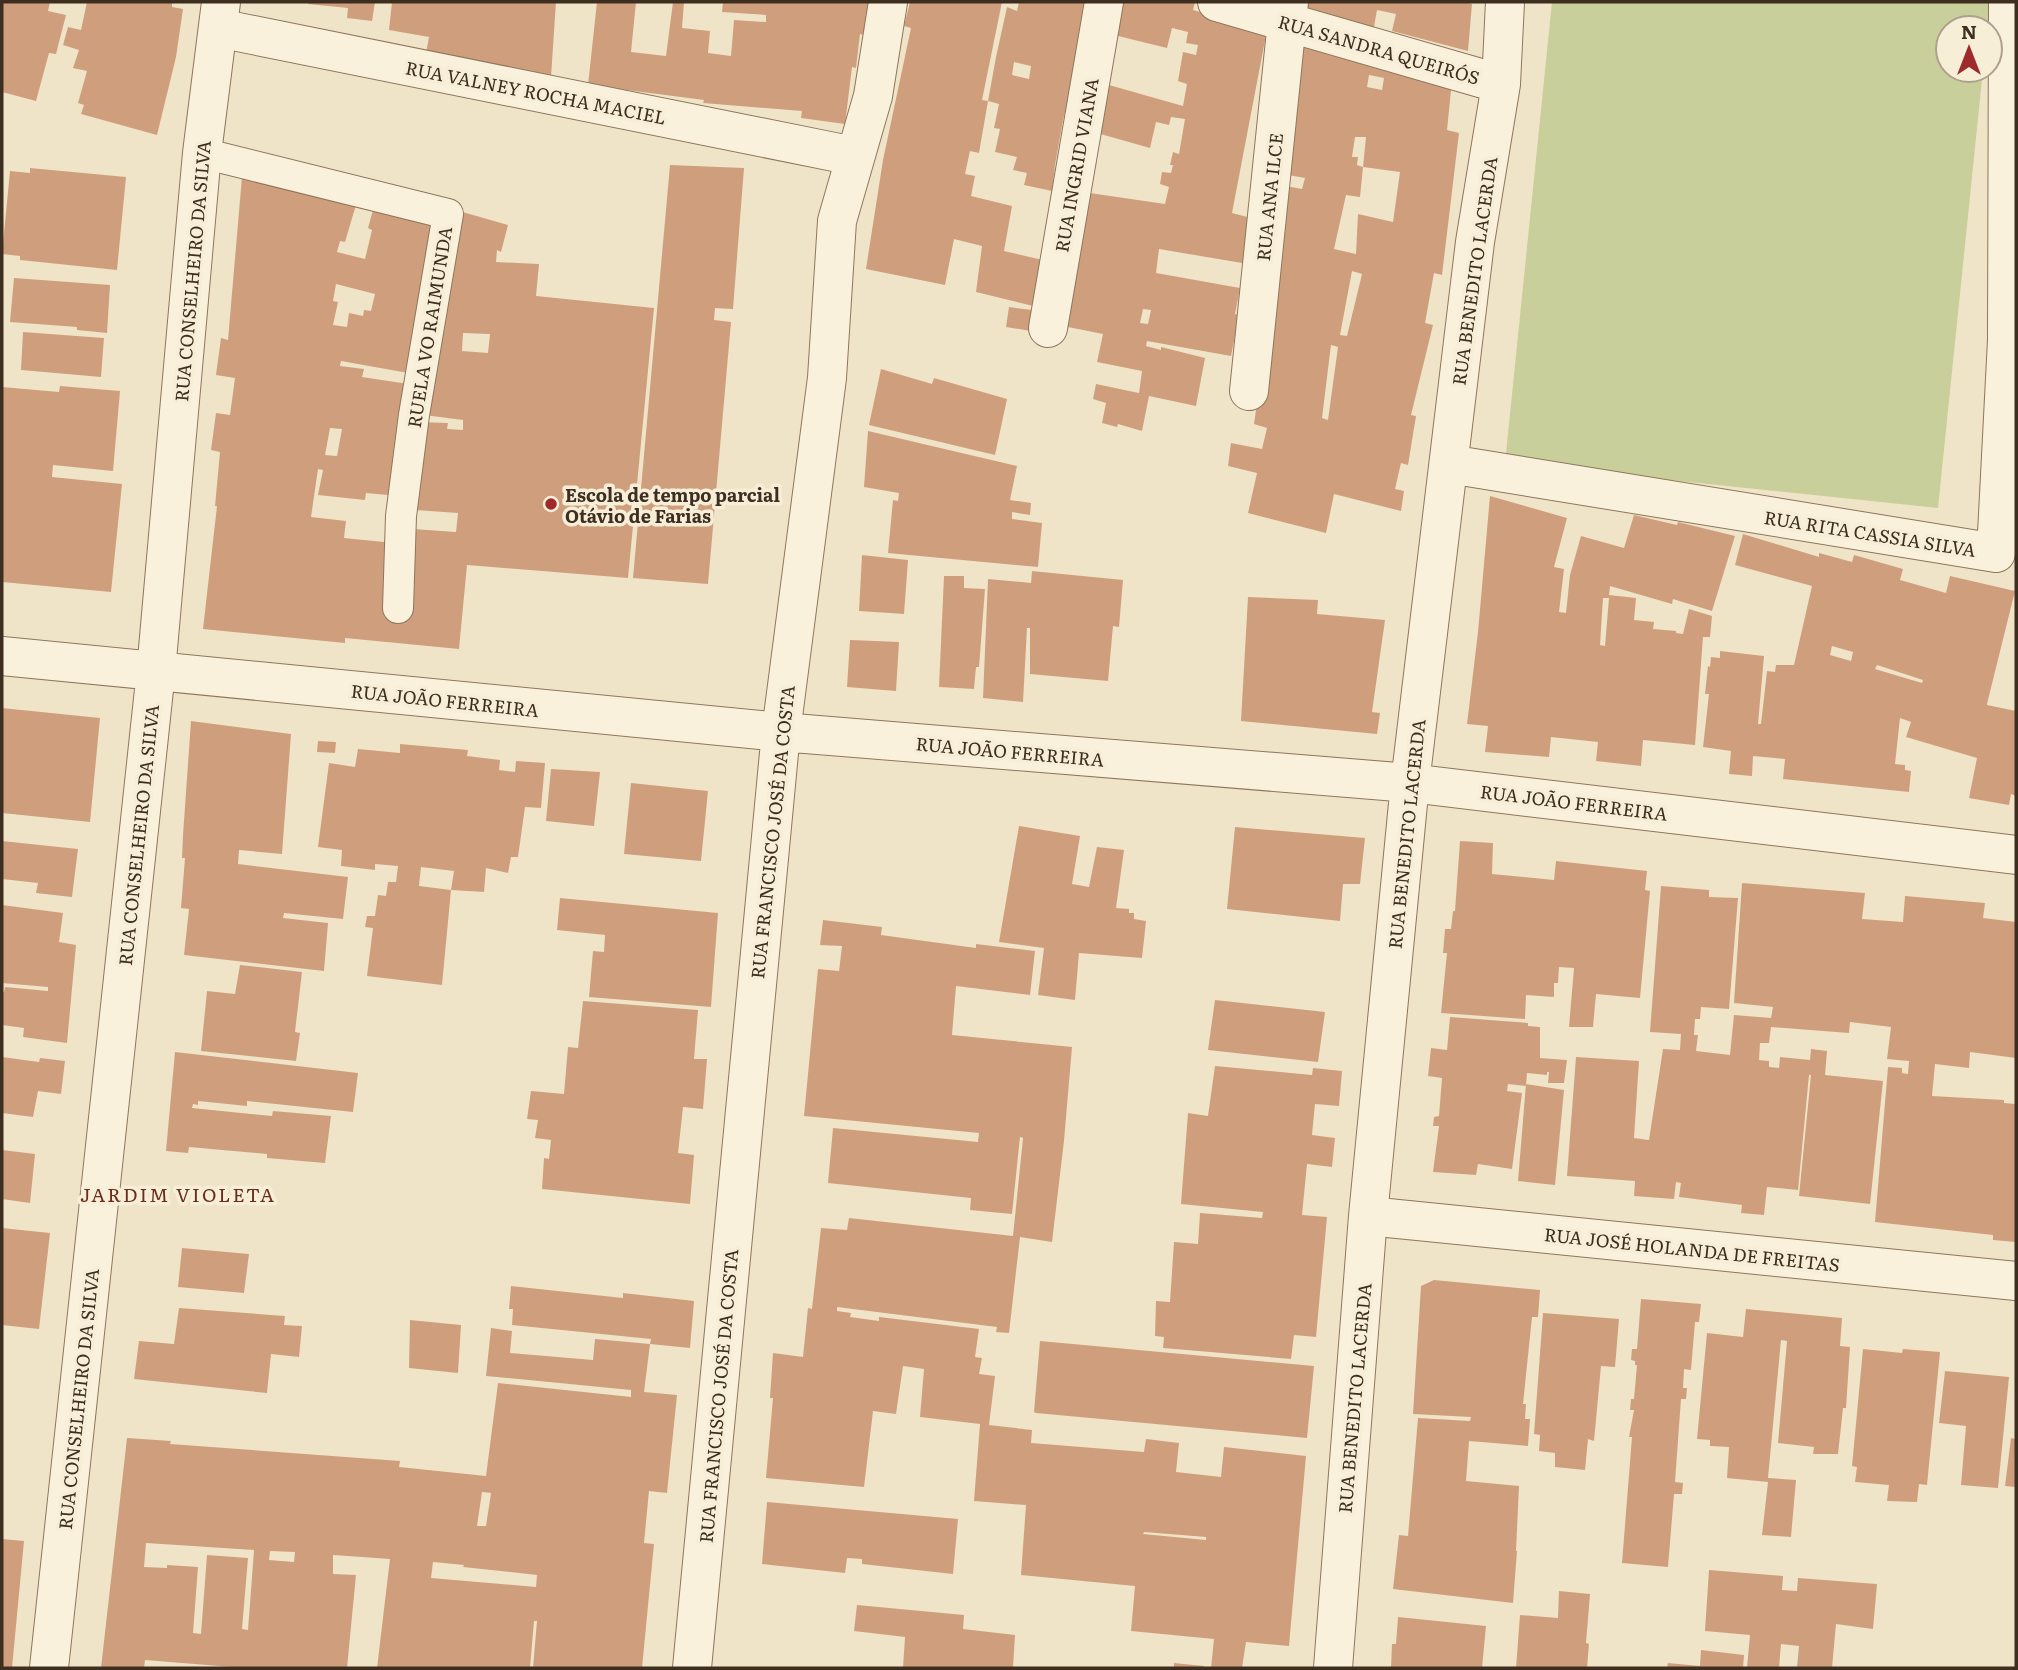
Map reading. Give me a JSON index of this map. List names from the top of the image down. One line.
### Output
{"streets":{"street":["RUA SANDRA QUEIRÓS","RUA VALNEY ROCHA MACIEL","RUA INGRID VIANA","RUA ANA ILCE","RUA CONSELHEIRO DA SILVA","RUA BENEDITO LACERDA","RUA RITA CASSIA SILVA","RUA JOÃO FERREIRA","RUA FRANCISCO JOSÉ DA COSTA","RUA JOSÉ HOLANDA DE FREITAS"],"lane":["RUELA VO RAIMUNDA"]},"crossings":[["RUA SANDRA QUEIRÓS","RUA ANA ILCE"],["RUA SANDRA QUEIRÓS","RUA BENEDITO LACERDA"],["RUA VALNEY ROCHA MACIEL","RUA CONSELHEIRO DA SILVA"],["RUA VALNEY ROCHA MACIEL","RUA FRANCISCO JOSÉ DA COSTA"],["RUA CONSELHEIRO DA SILVA","RUELA VO RAIMUNDA"],["RUA CONSELHEIRO DA SILVA","RUA JOÃO FERREIRA"],["RUA BENEDITO LACERDA","RUA RITA CASSIA SILVA"],["RUA BENEDITO LACERDA","RUA JOÃO FERREIRA"],["RUA BENEDITO LACERDA","RUA JOSÉ HOLANDA DE FREITAS"],["RUA JOÃO FERREIRA","RUA FRANCISCO JOSÉ DA COSTA"]],"districts":["JARDIM VIOLETA"],"places":["Escola de tempo parcial Otávio de Farias"],"north":"top"}
